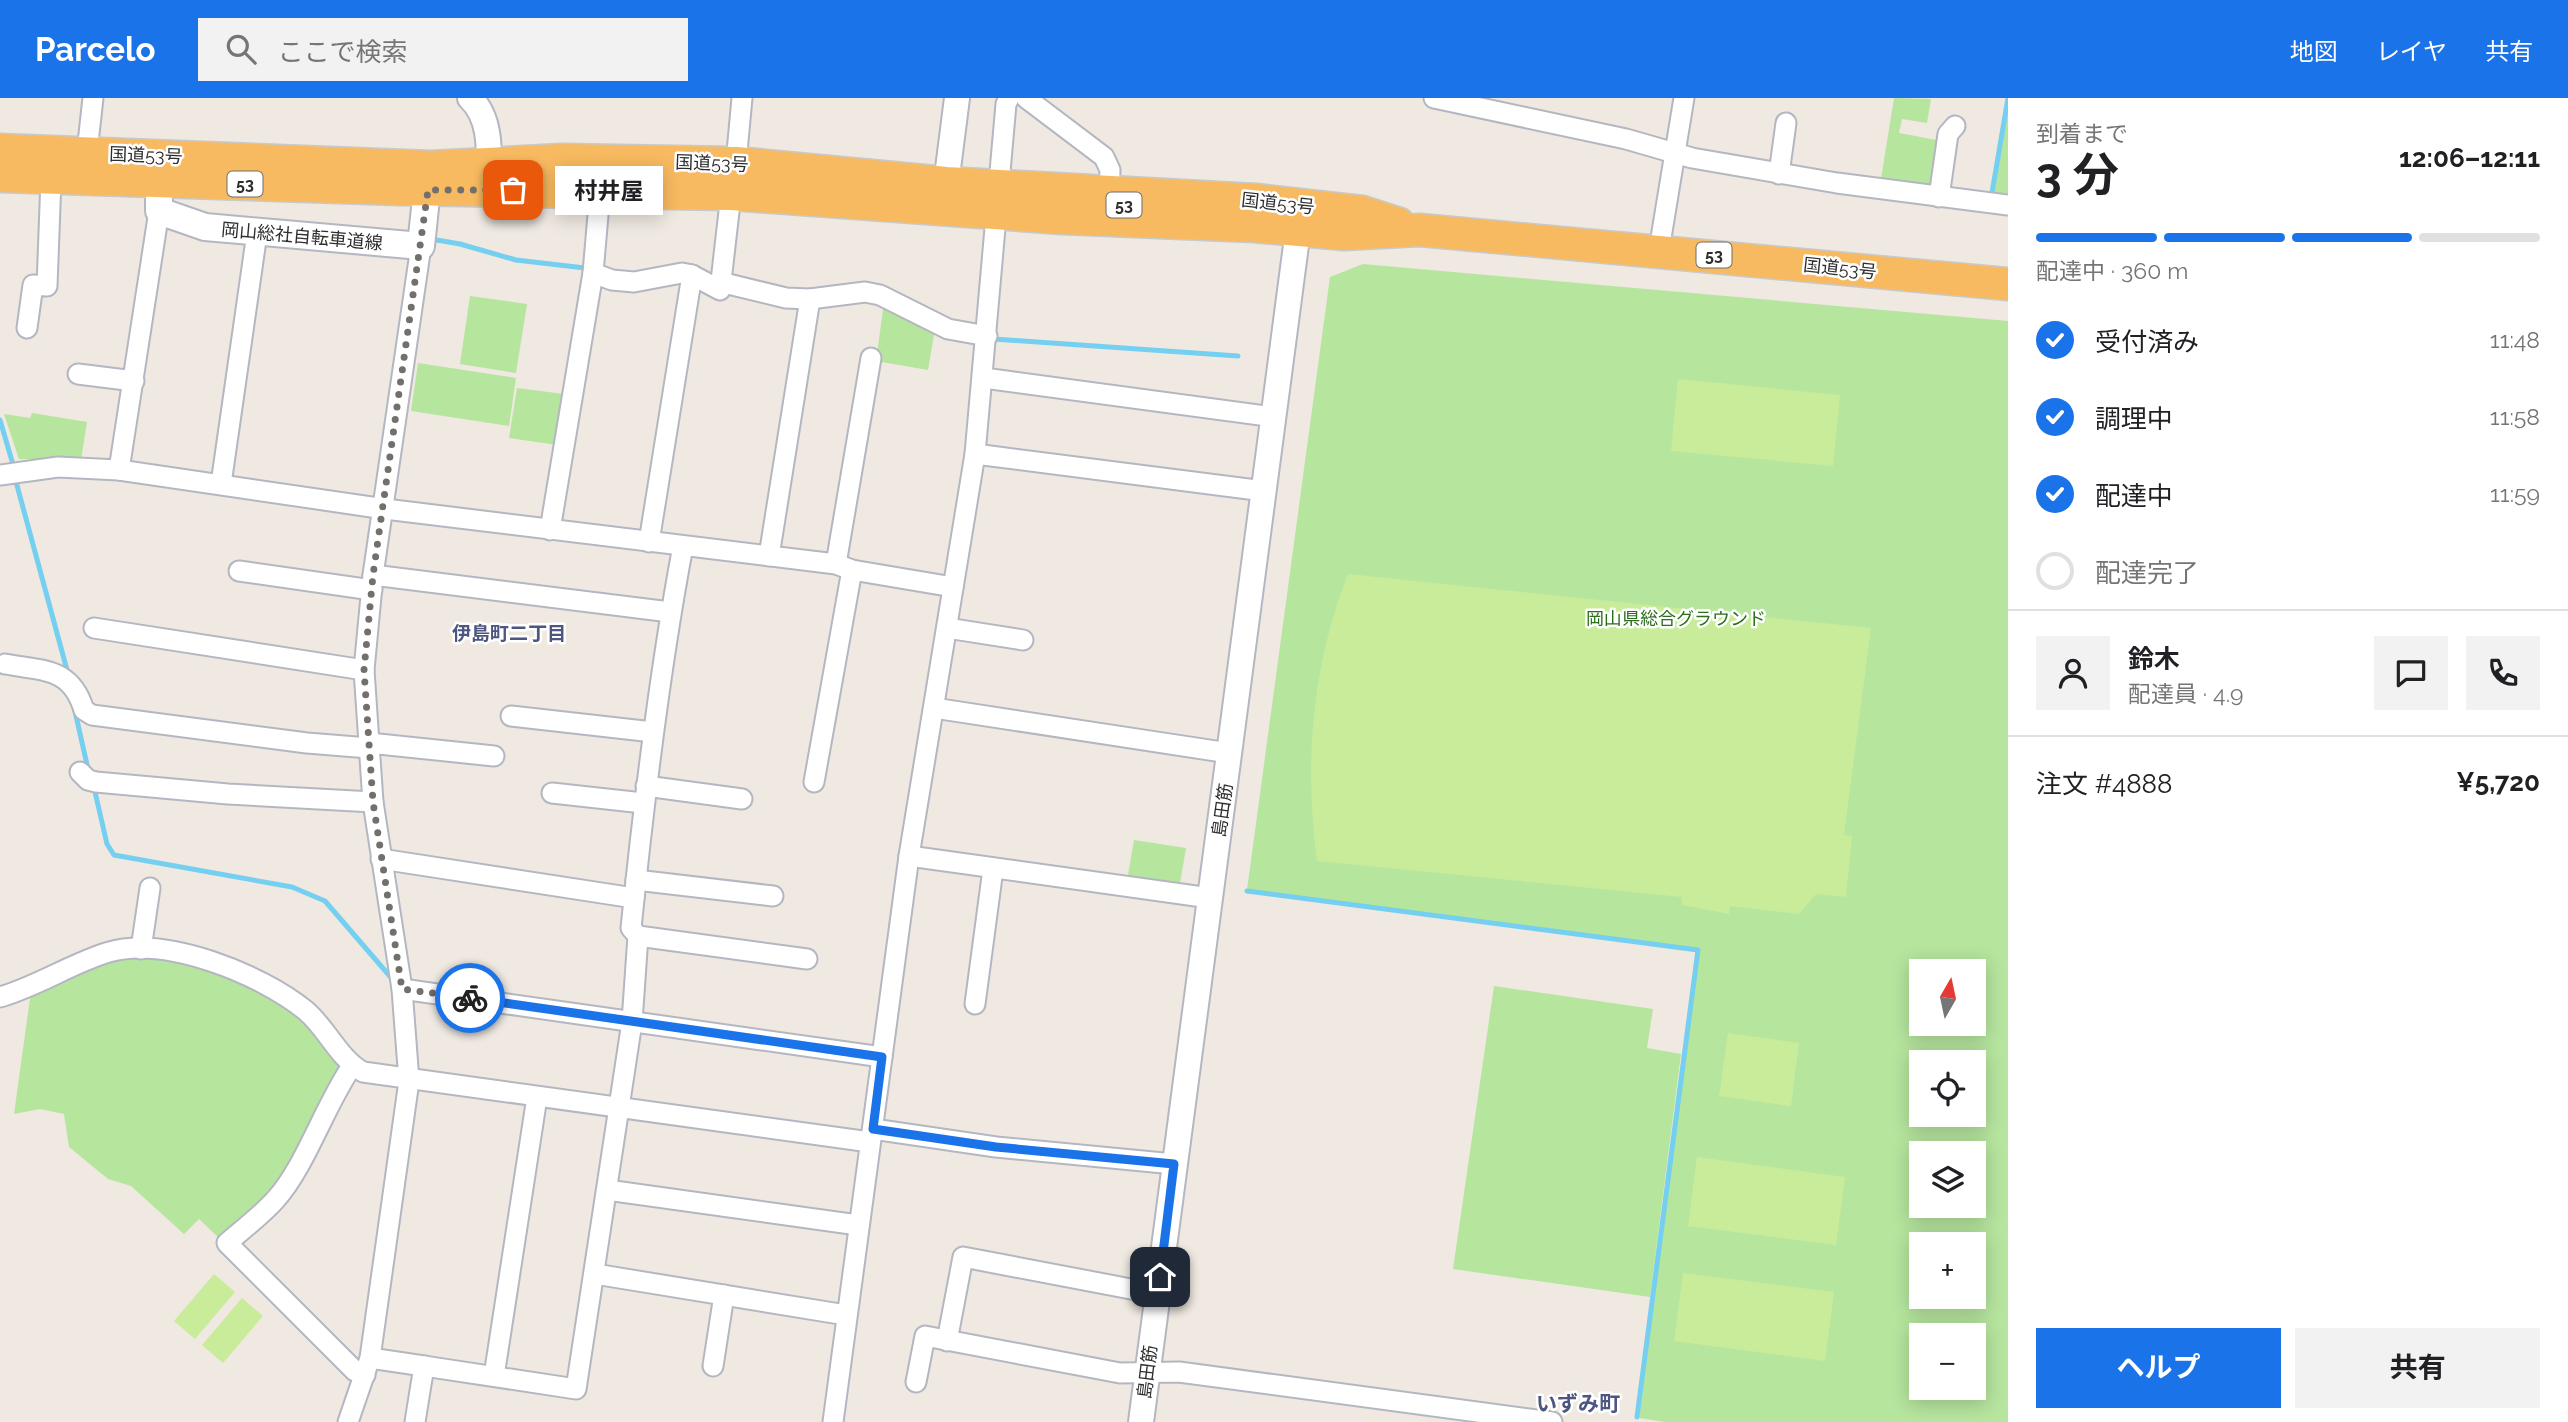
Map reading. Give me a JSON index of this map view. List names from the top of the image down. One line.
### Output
{"streets":{"highway":["国道53号","53"],"main road":["岡山総社自転車道線"],"street":["島田筋"]},"crossings":[["国道53号","53"],["国道53号","岡山総社自転車道線"],["国道53号","島田筋"],["53","島田筋"]],"districts":["伊島町二丁目","いずみ町"],"parks":["岡山県総合グラウンド"],"places":["村井屋"],"north":"top","page":{"header":"Parcelo","search":"ここで検索","nav":["地図","レイヤ","共有"],"heading":["3 分","到着まで","12:06–12:11"],"panel":["鈴木","配達員 · 4.9","注文 #4888","¥5,720"],"bubble":"村井屋","bar":"配達中 · 360 m","list":[["受付済み","11:48"],["調理中","11:58"],["配達中","11:59"],"配達完了"],"map_buttons":["+","−"],"buttons":["ヘルプ","共有"]}}
